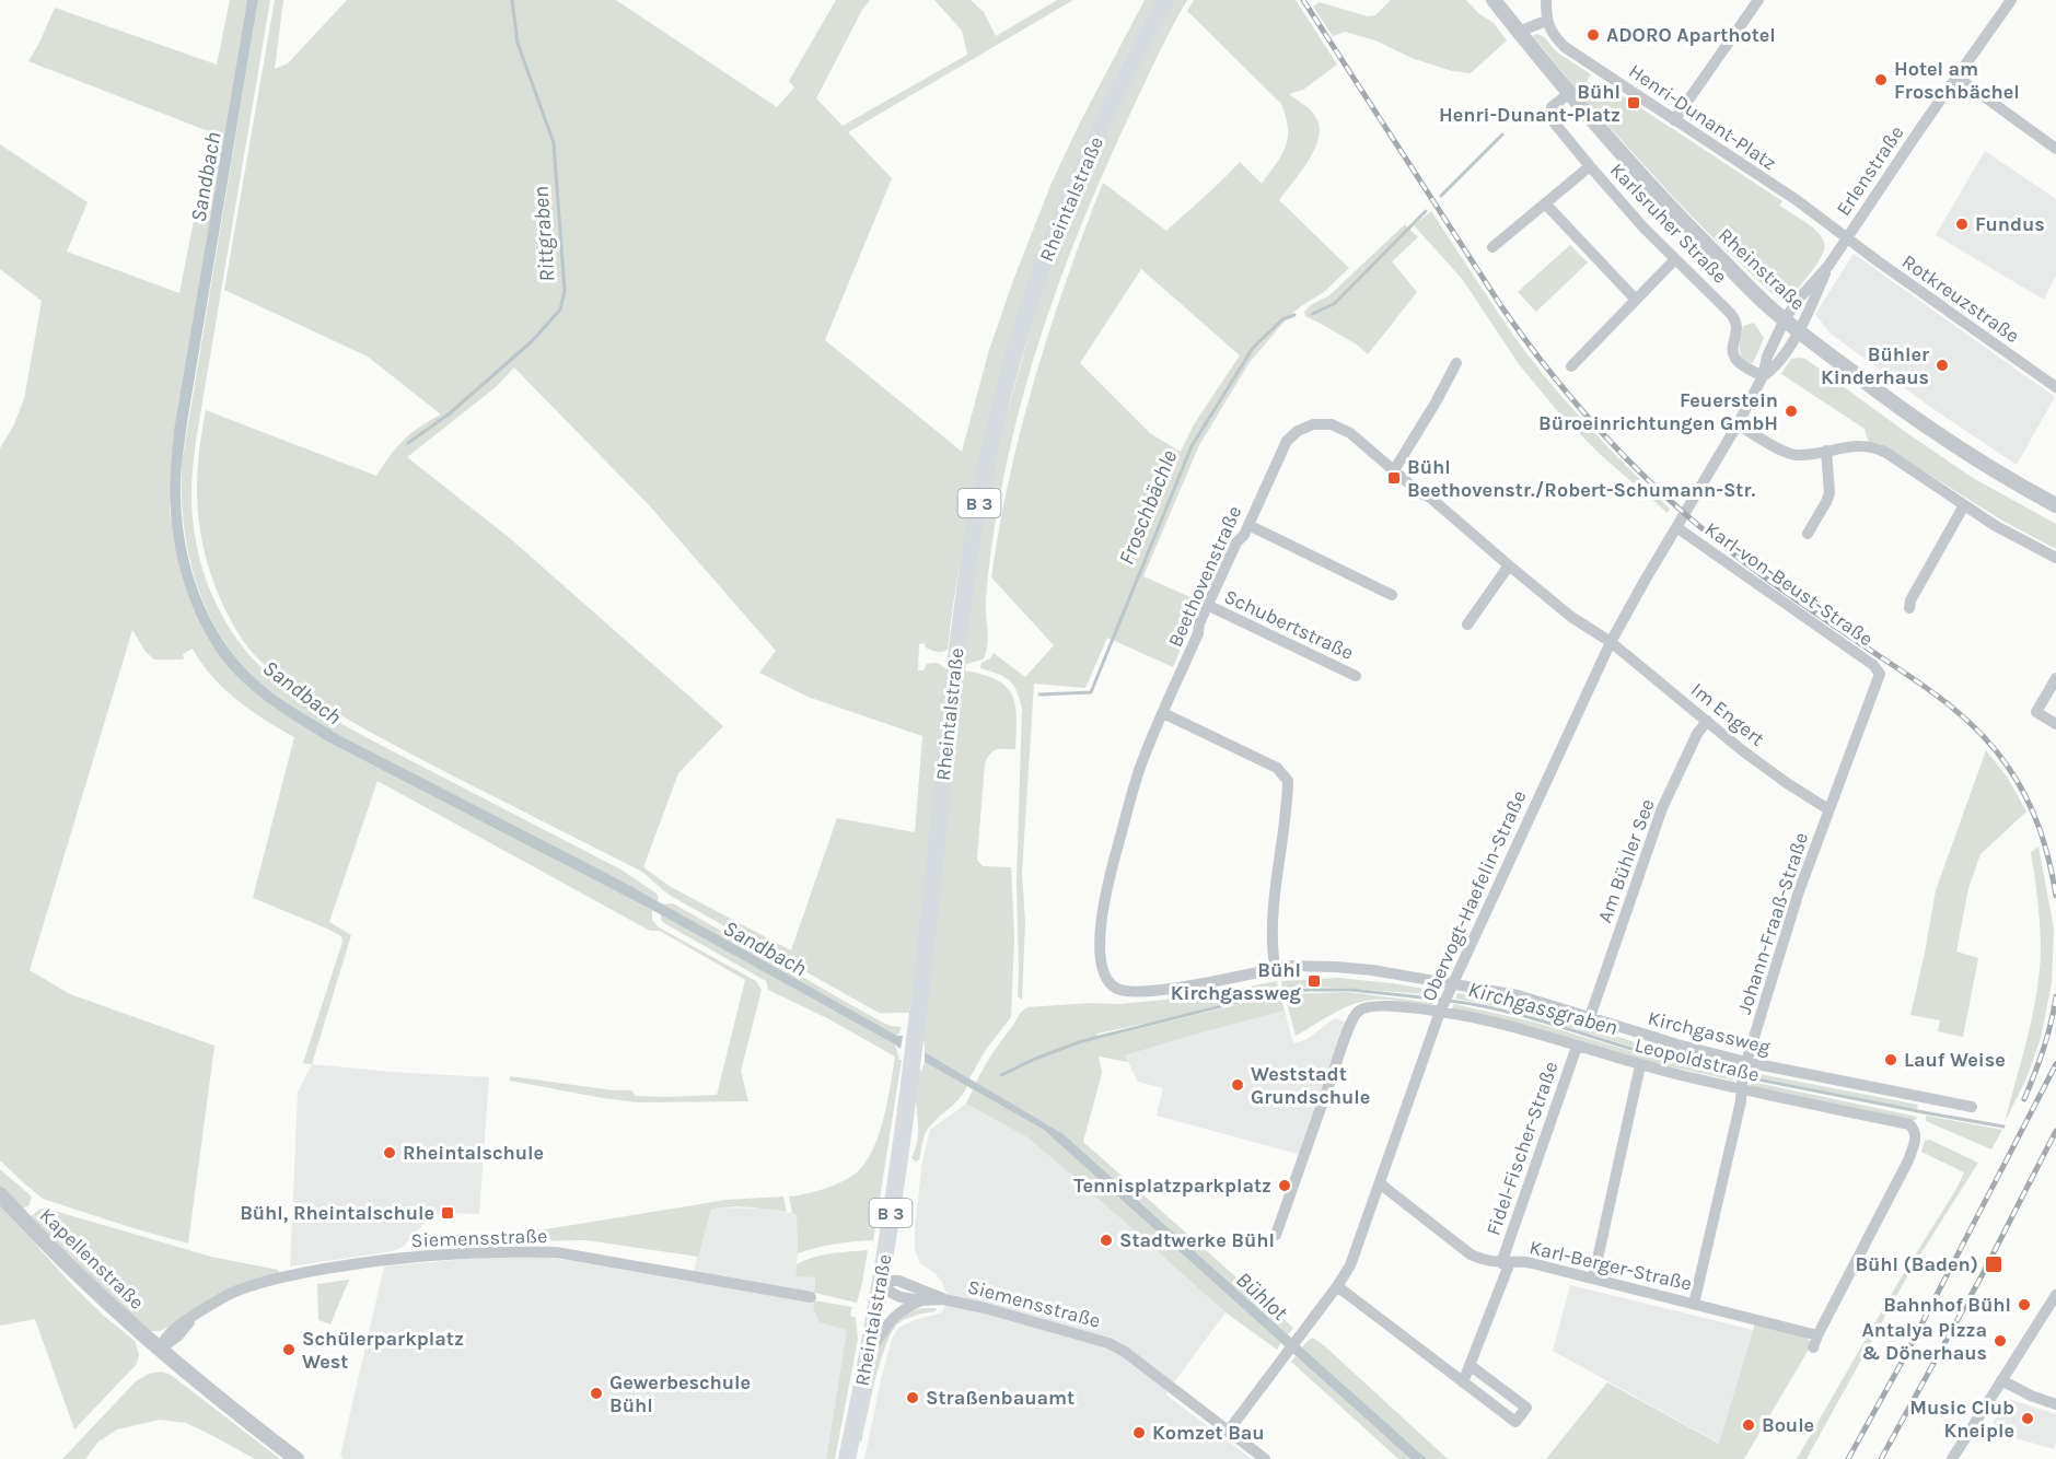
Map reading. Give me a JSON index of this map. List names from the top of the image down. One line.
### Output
{"streets":{"main road":["Rheintalstraße","B 3"],"street":["Henri-Dunant-Platz","Erlenstraße","Karlsruher Straße","Rheinstraße","Rotkreuzstraße","Beethovenstraße","Karl-von-Beust-Straße","Schubertstraße","Im Engert","Am Bühler See","Obervogt-Haefelin-Straße","Johann-Fraaß-Straße","Kirchgassweg","Leopoldstraße","Fidel-Fischer-Straße","Siemensstraße","Kapellenstraße","Karl-Berger-Straße"]},"crossings":[["Henri-Dunant-Platz","Erlenstraße"],["Henri-Dunant-Platz","Rotkreuzstraße"],["Erlenstraße","Rheinstraße"],["Erlenstraße","Rotkreuzstraße"],["Erlenstraße","Obervogt-Haefelin-Straße"],["Rheintalstraße","Siemensstraße"],["Karlsruher Straße","Rheinstraße"],["Karlsruher Straße","Obervogt-Haefelin-Straße"],["Rheinstraße","Obervogt-Haefelin-Straße"],["Beethovenstraße","Schubertstraße"],["Beethovenstraße","Im Engert"],["Beethovenstraße","Obervogt-Haefelin-Straße"],["Beethovenstraße","Kirchgassweg"],["Karl-von-Beust-Straße","Obervogt-Haefelin-Straße"],["Karl-von-Beust-Straße","Johann-Fraaß-Straße"],["Im Engert","Am Bühler See"],["Im Engert","Obervogt-Haefelin-Straße"],["Im Engert","Johann-Fraaß-Straße"],["Am Bühler See","Kirchgassweg"],["Obervogt-Haefelin-Straße","Kirchgassweg"],["Obervogt-Haefelin-Straße","Leopoldstraße"],["Obervogt-Haefelin-Straße","Siemensstraße"],["Obervogt-Haefelin-Straße","Karl-Berger-Straße"],["Johann-Fraaß-Straße","Kirchgassweg"],["Johann-Fraaß-Straße","Leopoldstraße"],["Johann-Fraaß-Straße","Karl-Berger-Straße"],["Leopoldstraße","Fidel-Fischer-Straße"],["Leopoldstraße","Karl-Berger-Straße"],["Fidel-Fischer-Straße","Karl-Berger-Straße"],["Siemensstraße","Kapellenstraße"]],"water":["Sandbach","Rittgraben","Froschbächle","Kirchgassgraben","Bühlot"],"places":{"other":["ADORO Aparthotel","Hotel am Froschbächel","Fundus","Bühler Kinderhaus","Feuerstein Büroeinrichtungen GmbH","Lauf Weise","Weststadt Grundschule","Rheintalschule","Tennisplatzparkplatz","Stadtwerke Bühl","Bahnhof Bühl","Antalya Pizza & Dönerhaus","Schülerparkplatz West","Gewerbeschule Bühl","Straßenbauamt","Music Club Kneiple","Boule","Komzet Bau"],"transit":["Bühl Henri-Dunant-Platz","Bühl Beethovenstr./Robert-Schumann-Str.","Bühl Kirchgassweg","Bühl, Rheintalschule","Bühl (Baden)"]}}
